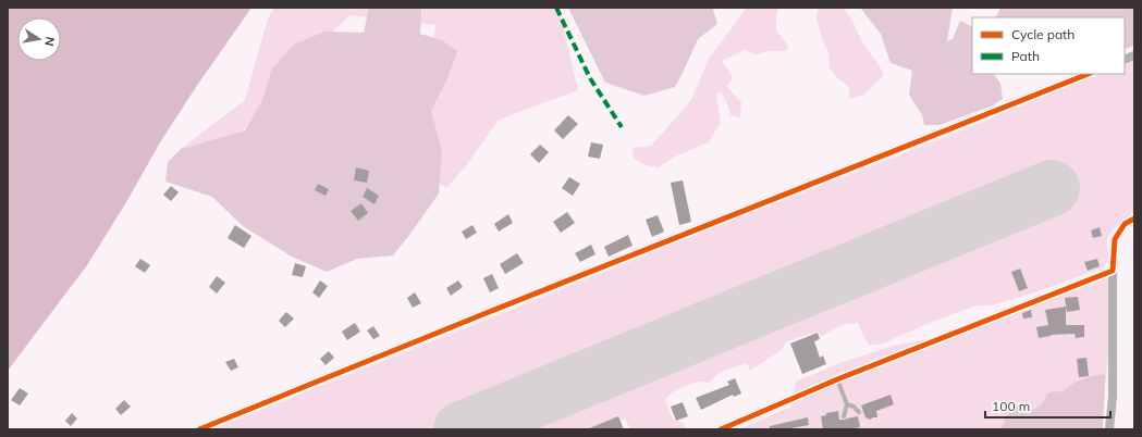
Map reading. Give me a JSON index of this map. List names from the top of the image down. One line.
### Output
{"legend":["Cycle path","Path"],"scale_bar":"100 m","north":"right"}
